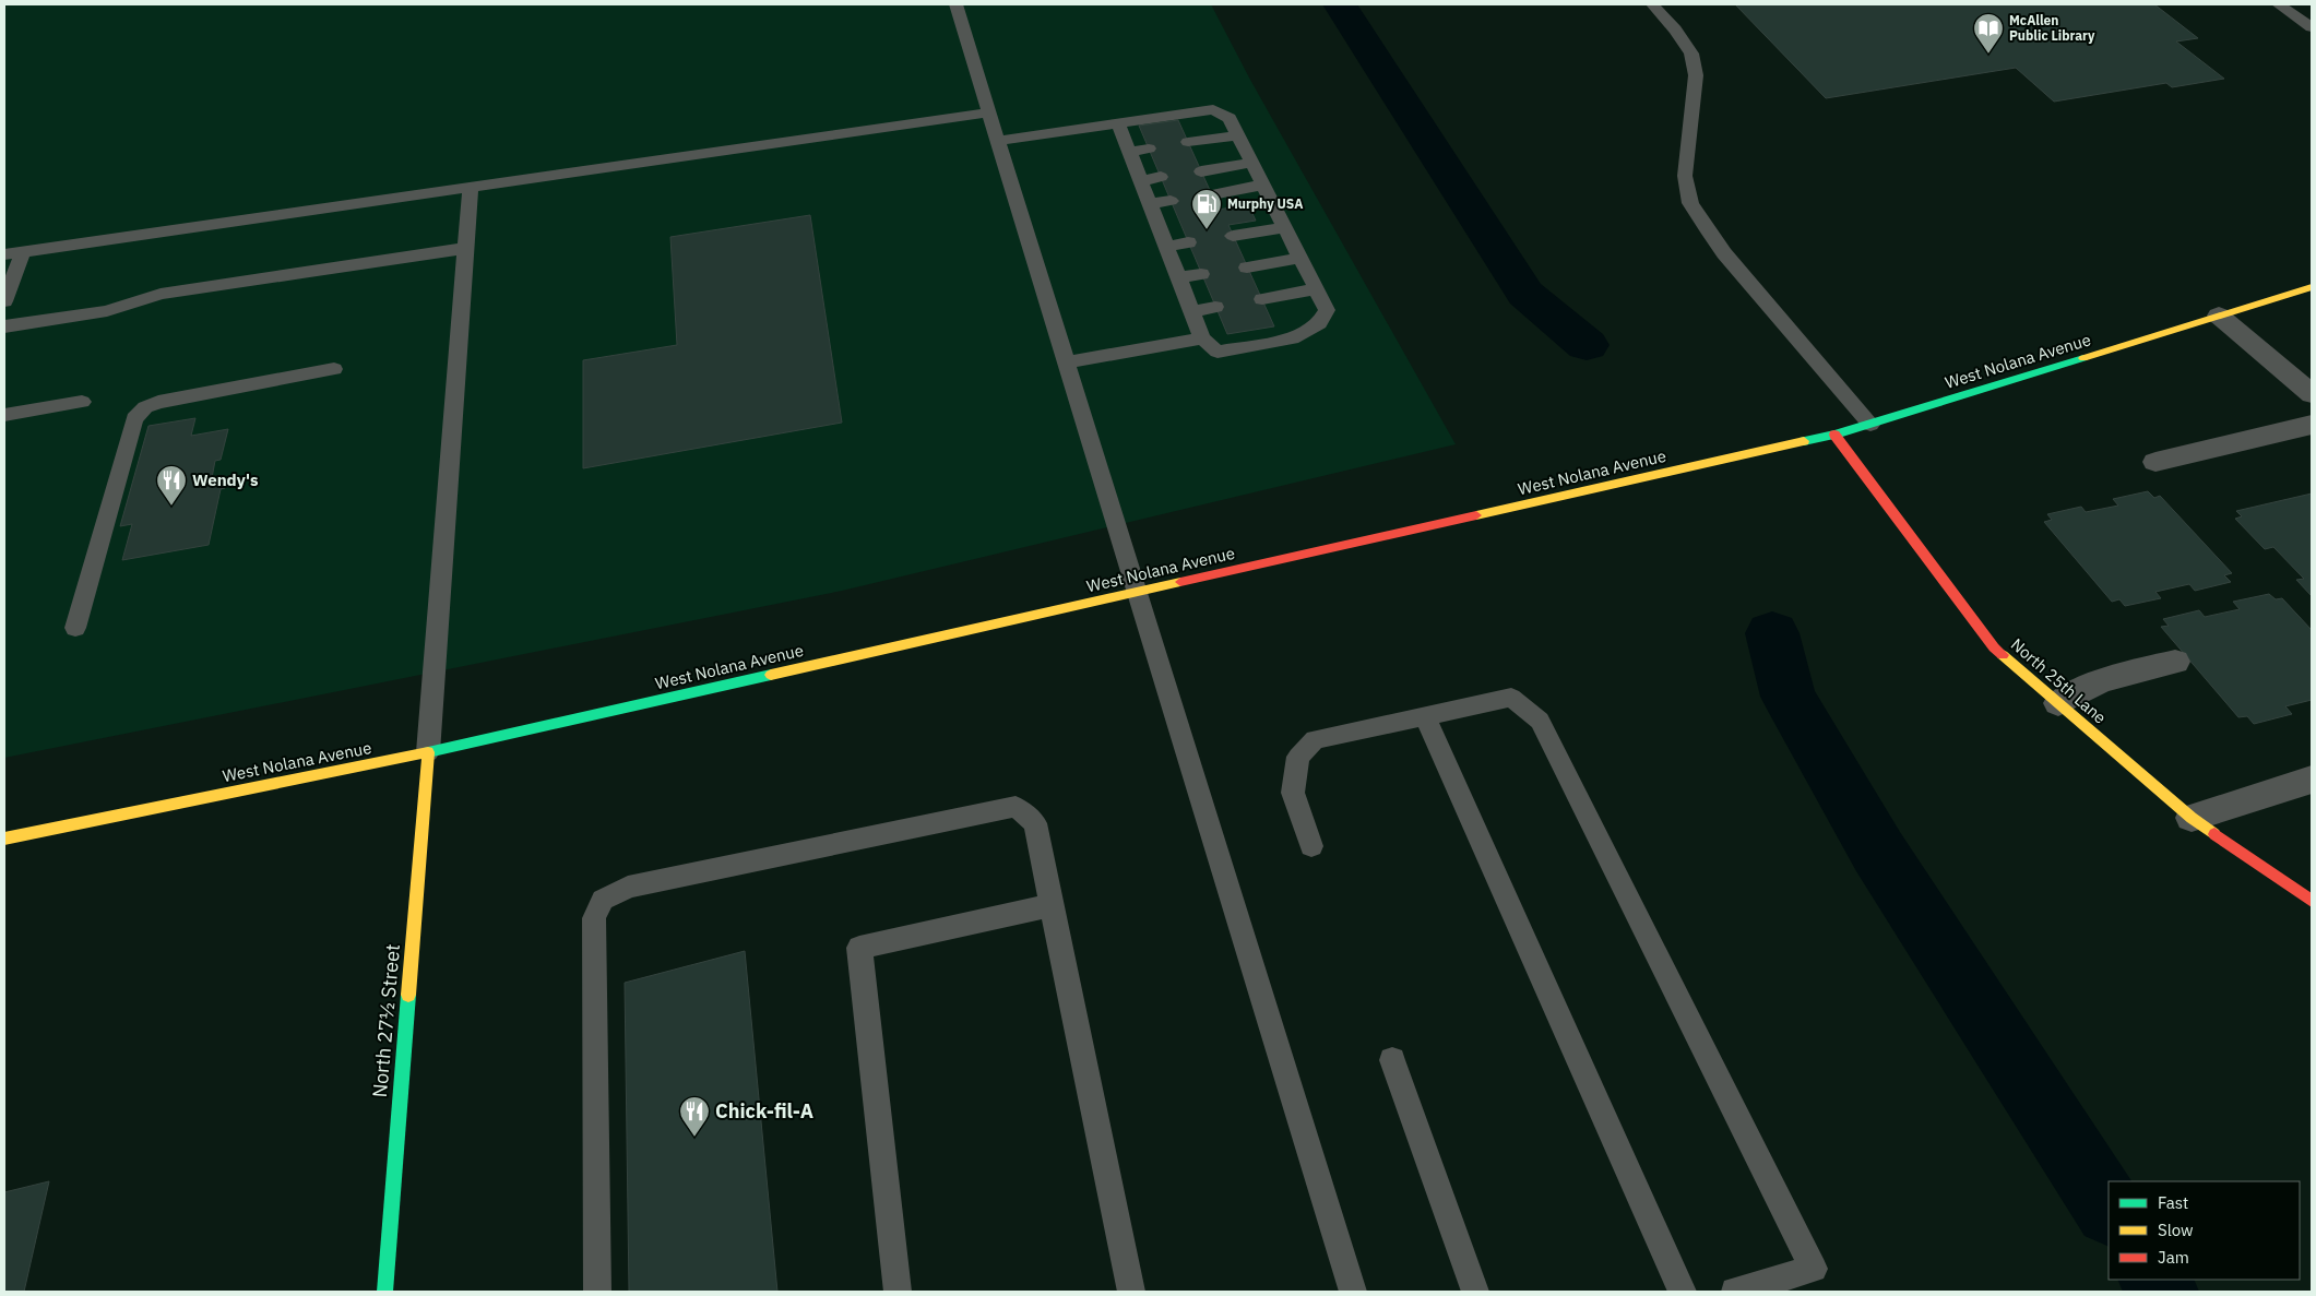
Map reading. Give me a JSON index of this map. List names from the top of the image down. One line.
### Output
{"streets":{"main road":["West Nolana Avenue","North 25th Lane","North 27½ Street"]},"crossings":[["West Nolana Avenue","North 25th Lane"],["West Nolana Avenue","North 27½ Street"]],"places":{"library":["McAllen Public Library"],"fuel station":["Murphy USA"],"restaurant":["Wendy's","Chick-fil-A"]},"legend":["Fast","Slow","Jam"]}
